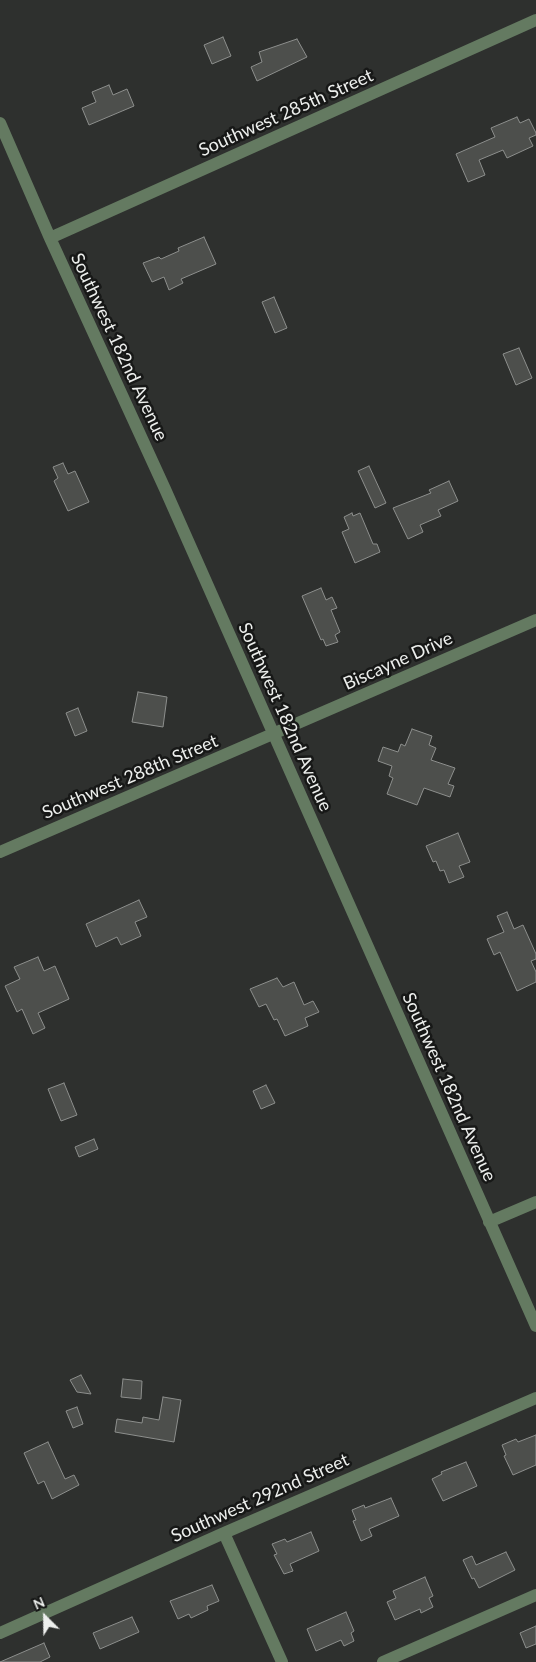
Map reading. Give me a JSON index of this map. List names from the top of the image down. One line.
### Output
{"streets":{"street":["Southwest 285th Street","Southwest 182nd Avenue","Biscayne Drive","Southwest 288th Street","Southwest 292nd Street"]},"crossings":[["Southwest 285th Street","Southwest 182nd Avenue"],["Southwest 182nd Avenue","Biscayne Drive"],["Southwest 182nd Avenue","Southwest 288th Street"],["Biscayne Drive","Southwest 288th Street"]],"north":"top left"}
